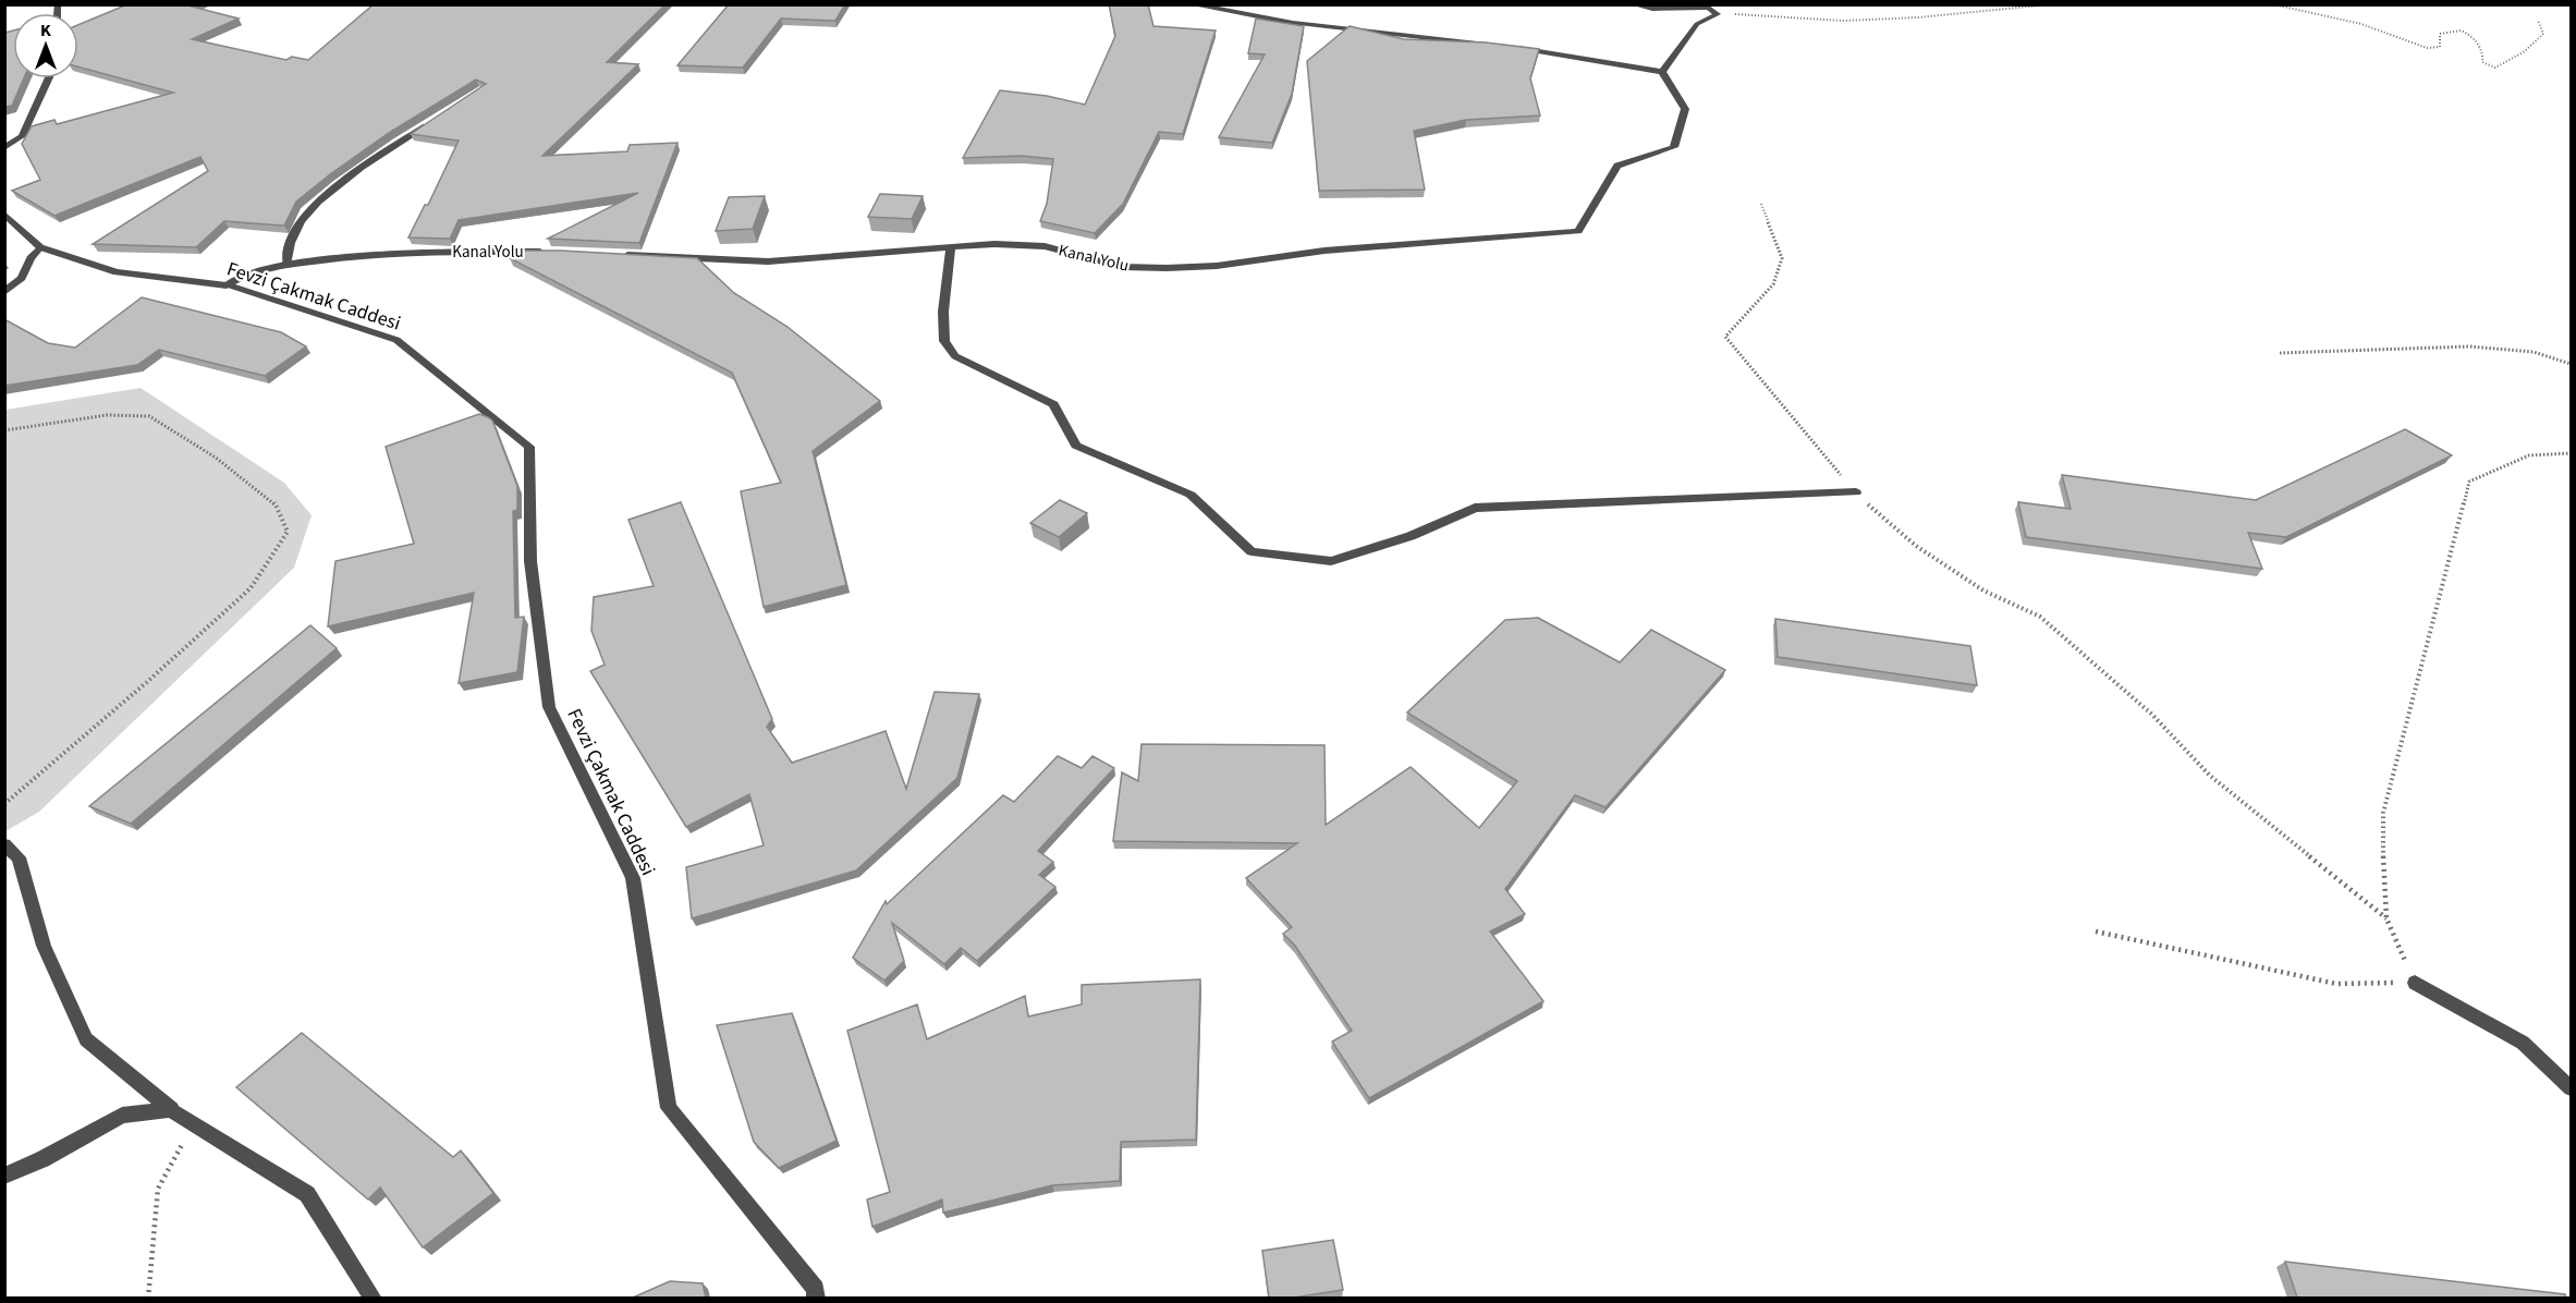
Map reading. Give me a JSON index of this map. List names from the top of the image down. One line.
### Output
{"streets":{"street":["Kanal Yolu","Fevzi Çakmak Caddesi"]},"crossings":[["Kanal Yolu","Fevzi Çakmak Caddesi"]],"north":"top"}
